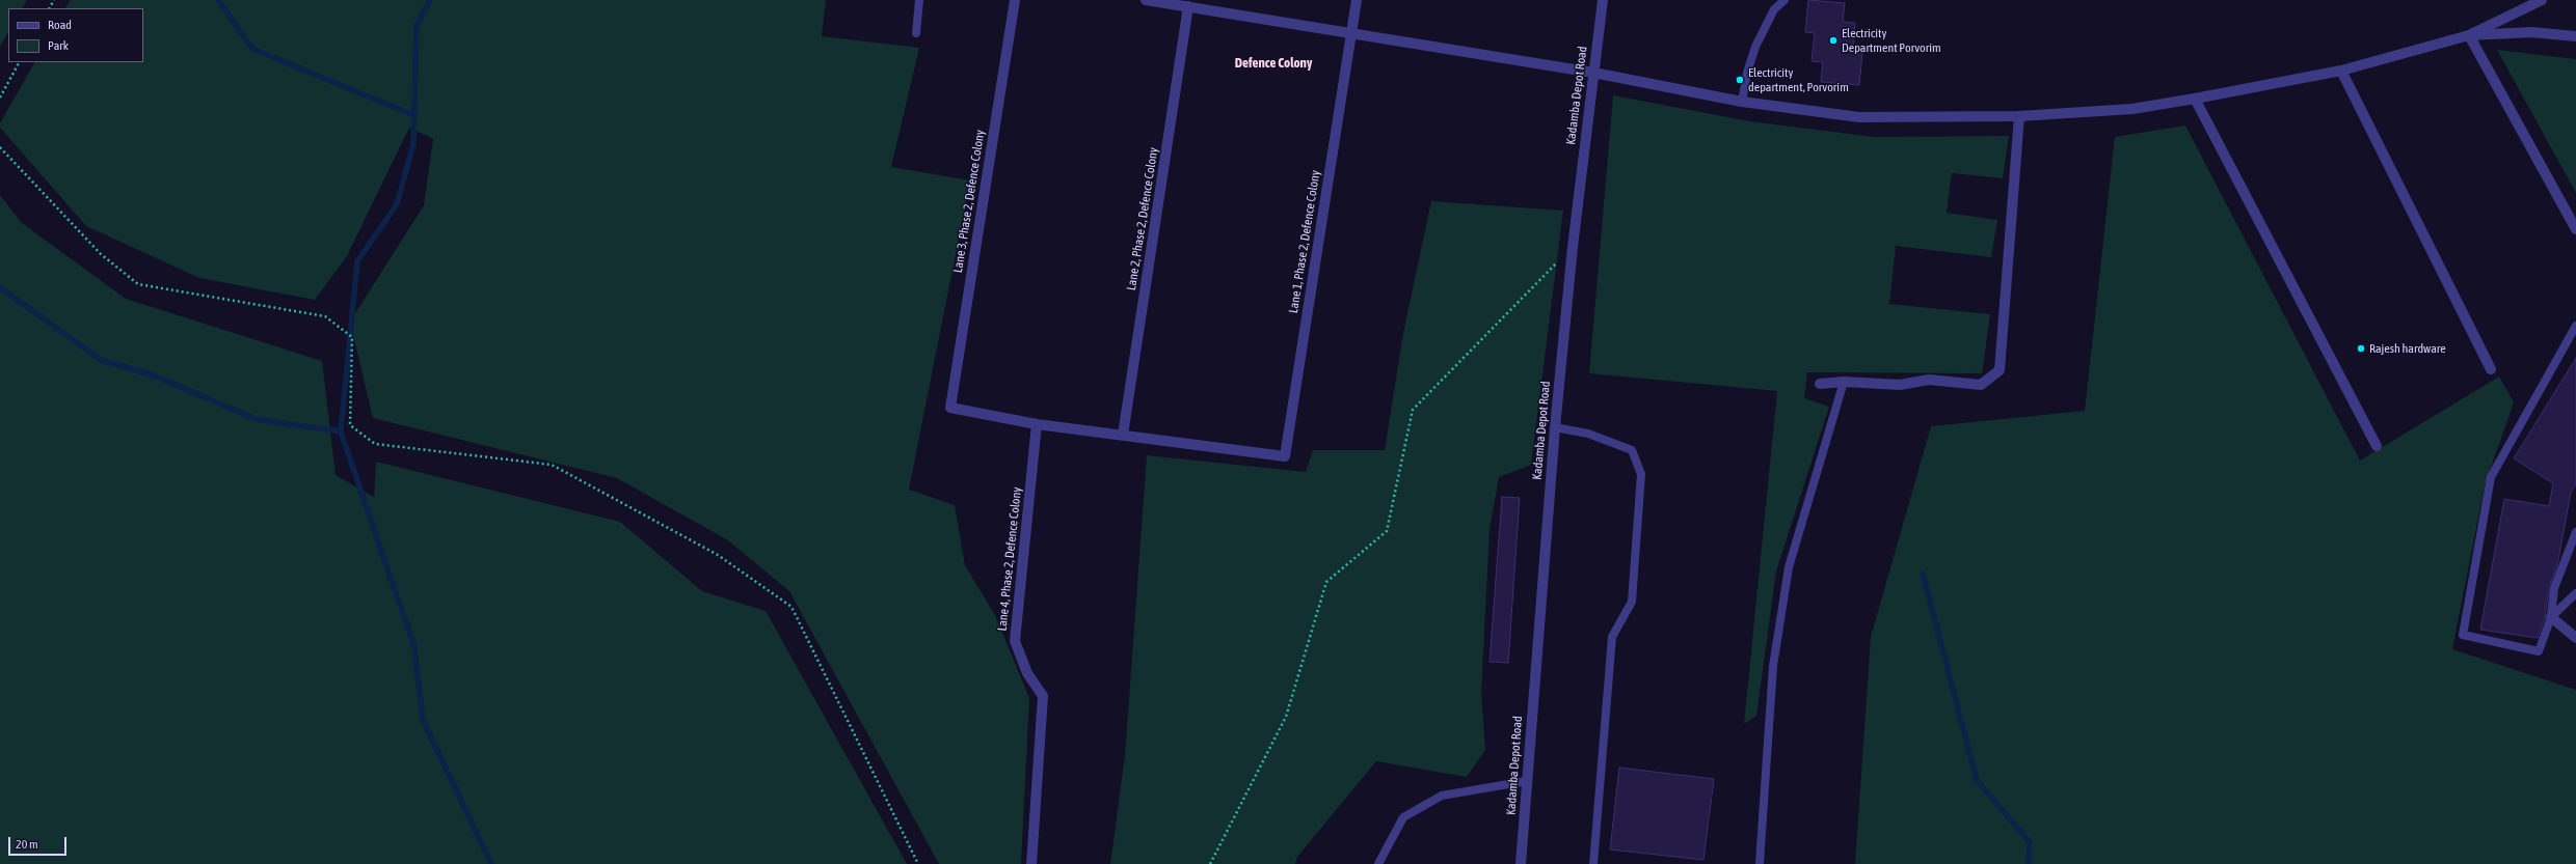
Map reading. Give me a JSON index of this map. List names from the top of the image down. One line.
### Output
{"streets":{"street":["Kadamba Depot Road","Lane 3, Phase 2, Defence Colony","Lane 2, Phase 2, Defence Colony","Lane 1, Phase 2, Defence Colony","Lane 4, Phase 2, Defence Colony"]},"crossings":[["Lane 3, Phase 2, Defence Colony","Lane 4, Phase 2, Defence Colony"],["Lane 2, Phase 2, Defence Colony","Lane 1, Phase 2, Defence Colony"]],"districts":["Defence Colony"],"places":["Electricity Department Porvorim","Electricity department, Porvorim","Rajesh hardware"],"legend":["Road","Park"],"scale_bar":"20 m"}
